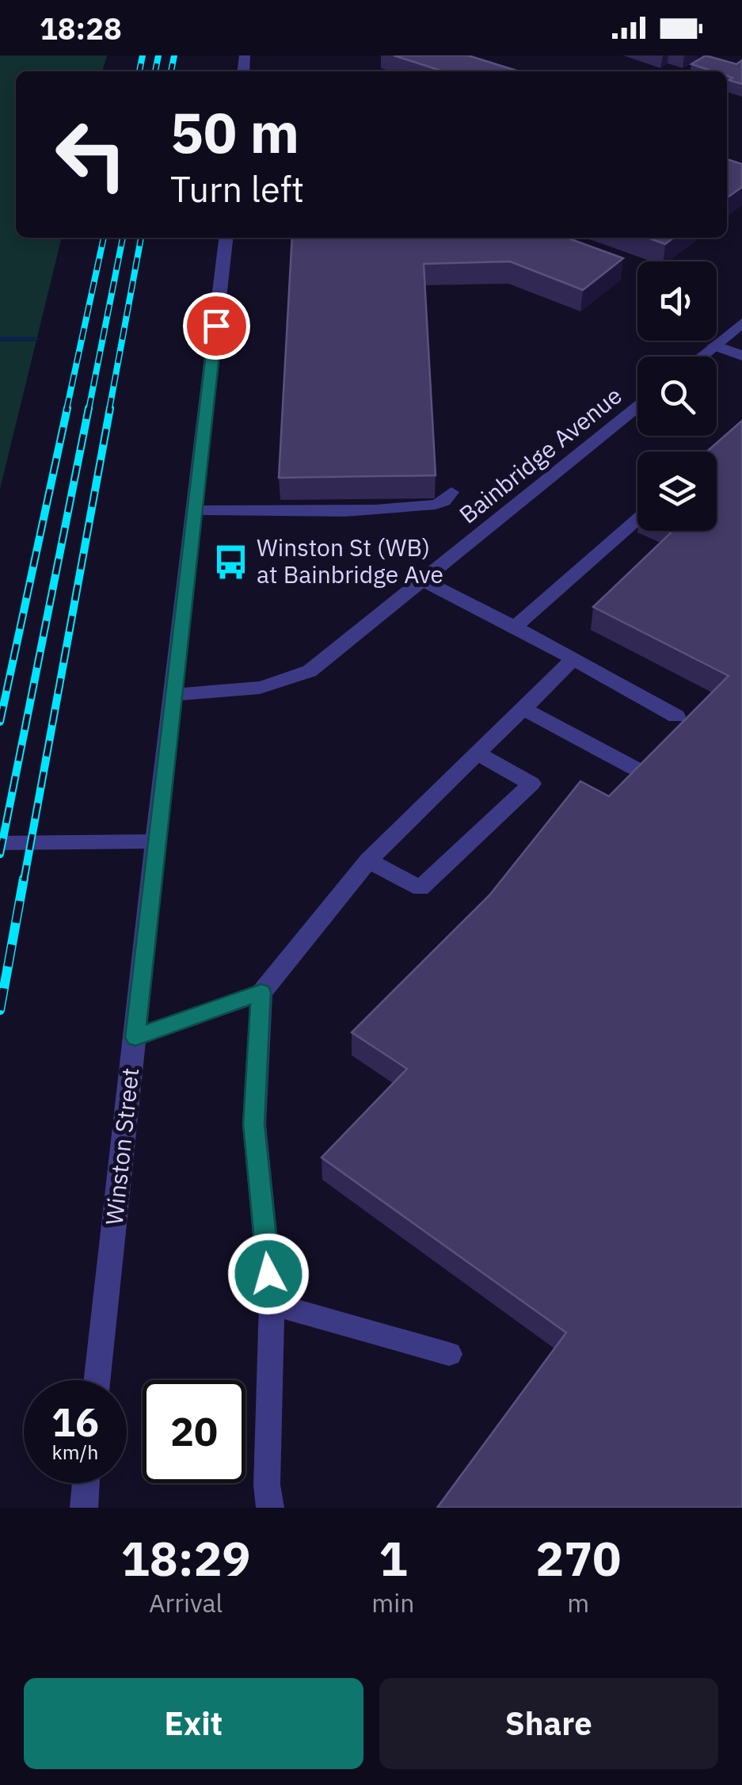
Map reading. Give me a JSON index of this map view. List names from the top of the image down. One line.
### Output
{"streets":{"street":["Bainbridge Avenue","Winston Street"]},"crossings":[["Bainbridge Avenue","Winston Street"]],"places":{"bus stop":["Winston St (WB) at Bainbridge Ave"]},"page":{"status":"18:28","turn":["50 m","Turn left"],"speed":"16 km/h","limit":"20","eta":["18:29","Arrival","1","min","270","m"],"buttons":["Exit","Share"]}}
